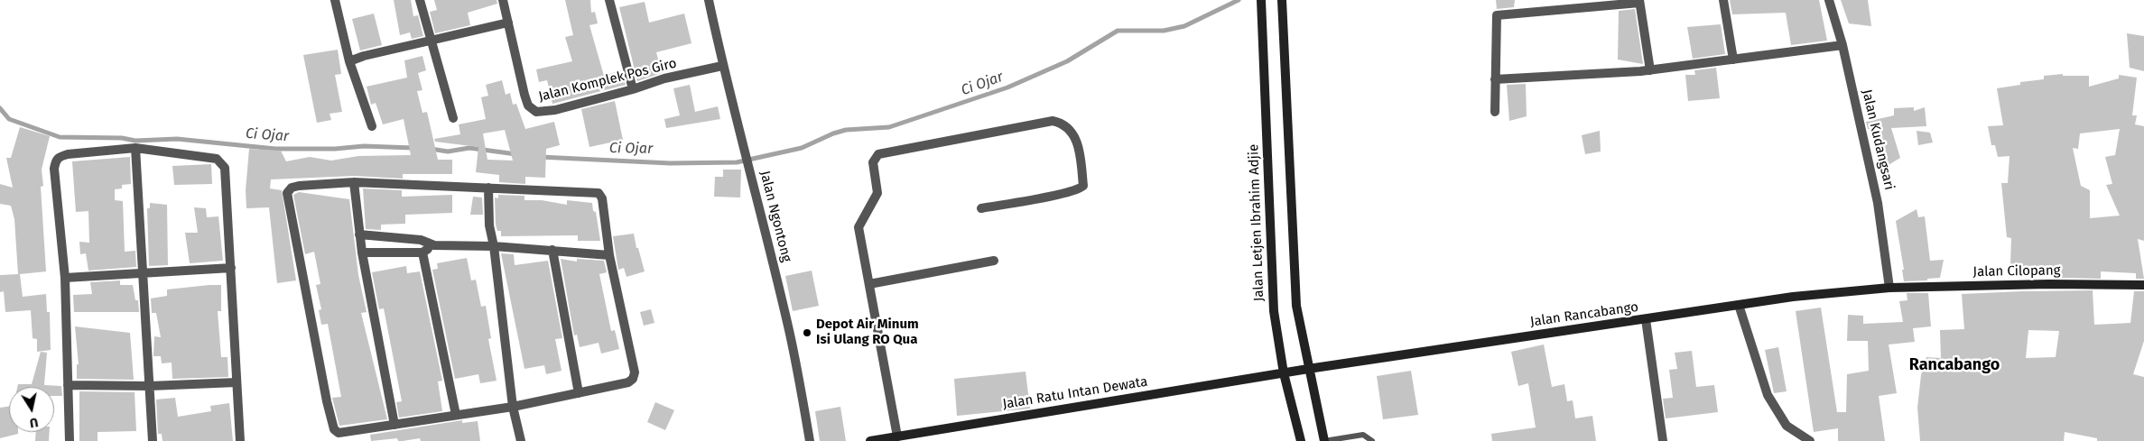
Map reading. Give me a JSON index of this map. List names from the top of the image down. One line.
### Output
{"streets":{"street":["Jalan Komplek Pos Giro","Jalan Kudangsari","Jalan Ngontong","Jalan Letjen Ibrahim Adjie","Jalan Cilopang","Jalan Rancabango","Jalan Ratu Intan Dewata"]},"crossings":[["Jalan Komplek Pos Giro","Jalan Ngontong"],["Jalan Kudangsari","Jalan Cilopang"],["Jalan Kudangsari","Jalan Rancabango"],["Jalan Letjen Ibrahim Adjie","Jalan Rancabango"],["Jalan Letjen Ibrahim Adjie","Jalan Ratu Intan Dewata"],["Jalan Cilopang","Jalan Rancabango"],["Jalan Rancabango","Jalan Ratu Intan Dewata"]],"districts":["Rancabango"],"water":["Ci Ojar"],"places":["Depot Air Minum Isi Ulang RO Qua"],"north":"bottom"}
